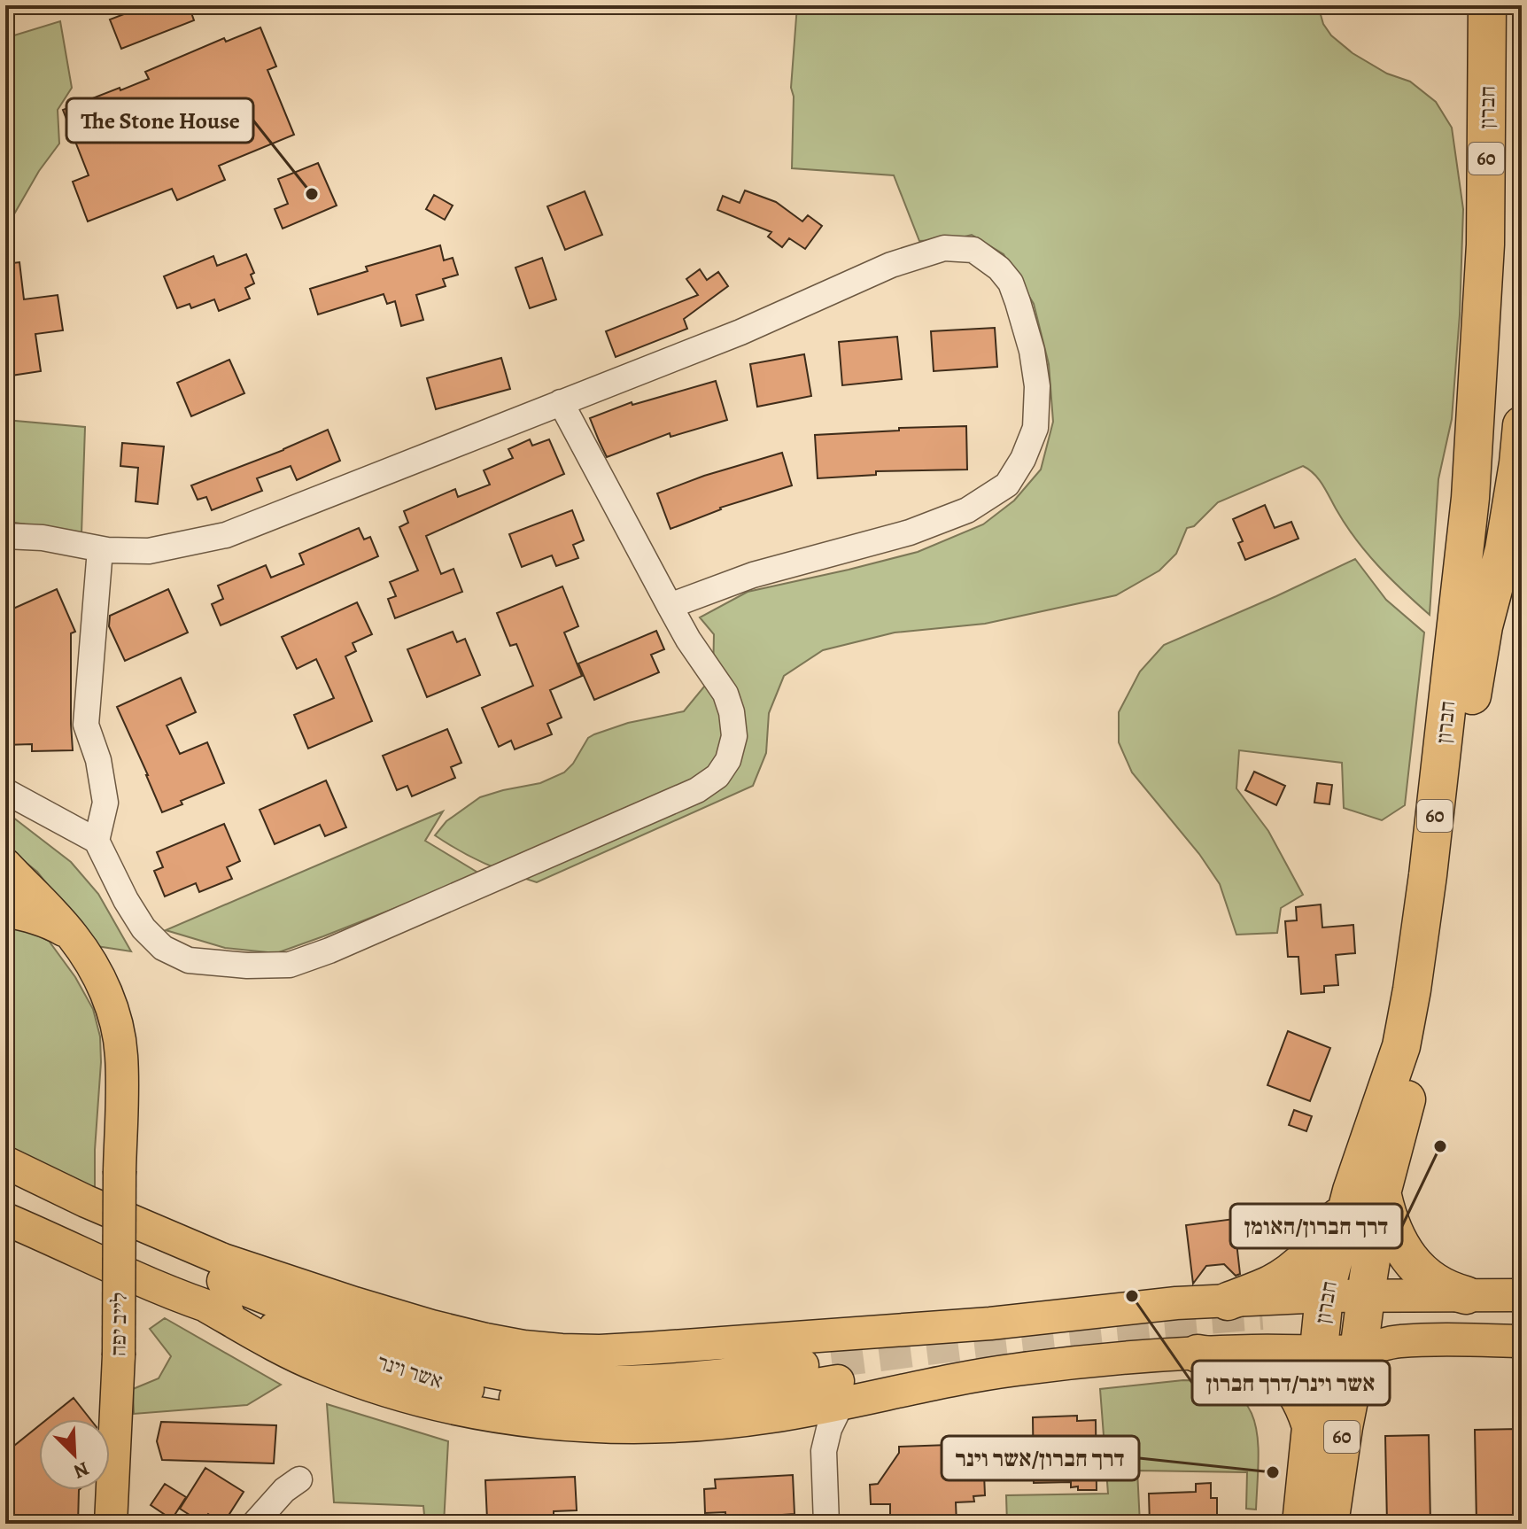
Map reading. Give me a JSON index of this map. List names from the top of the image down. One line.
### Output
{"streets":{"highway":["חברון","60"],"main road":["לייב יפה","אשר וינר"]},"crossings":[["חברון","60"]],"places":["The Stone House","דרך חברון/האומן","אשר וינר/דרך חברון","דרך חברון/אשר וינר"],"north":"bottom right"}
